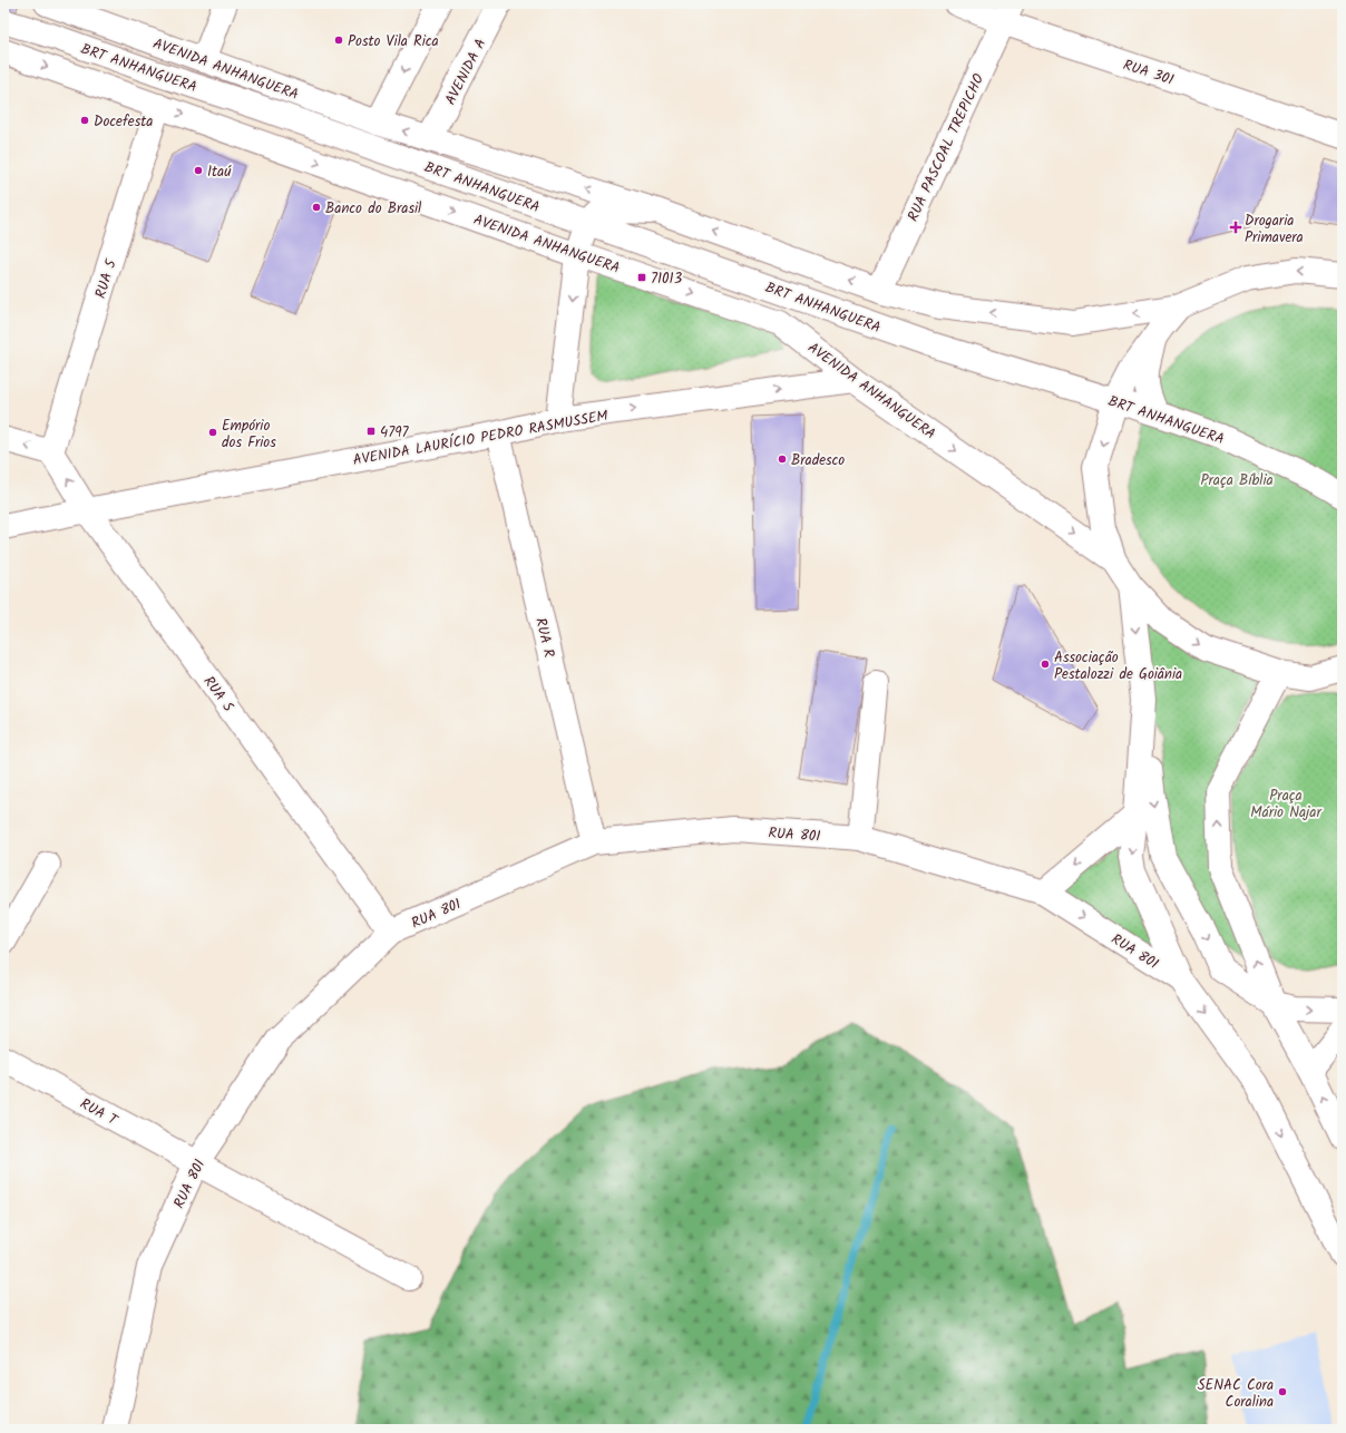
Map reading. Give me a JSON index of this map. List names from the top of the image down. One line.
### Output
{"streets":{"street":["BRT ANHANGUERA","AVENIDA ANHANGUERA","AVENIDA A","RUA 301","RUA PASCOAL TREPICHO","RUA 5","AVENIDA LAURÍCIO PEDRO RASMUSSEM","RUA R","RUA S","RUA 801","RUA T"]},"crossings":[["AVENIDA ANHANGUERA","AVENIDA A"],["AVENIDA ANHANGUERA","RUA PASCOAL TREPICHO"],["AVENIDA ANHANGUERA","RUA 5"],["AVENIDA ANHANGUERA","AVENIDA LAURÍCIO PEDRO RASMUSSEM"],["RUA 301","RUA PASCOAL TREPICHO"],["RUA 5","RUA S"],["AVENIDA LAURÍCIO PEDRO RASMUSSEM","RUA R"],["AVENIDA LAURÍCIO PEDRO RASMUSSEM","RUA S"],["RUA R","RUA 801"],["RUA S","RUA 801"],["RUA 801","RUA T"]],"parks":["Praça Bíblia","Praça Mário Najar"],"places":{"other":["Posto Vila Rica","Docefesta","Itaú","Banco do Brasil","Empório dos Frios","Bradesco","Associação Pestalozzi de Goiânia","SENAC Cora Coralina"],"health":["Drogaria Primavera"],"transit":["71013","4797"]}}
